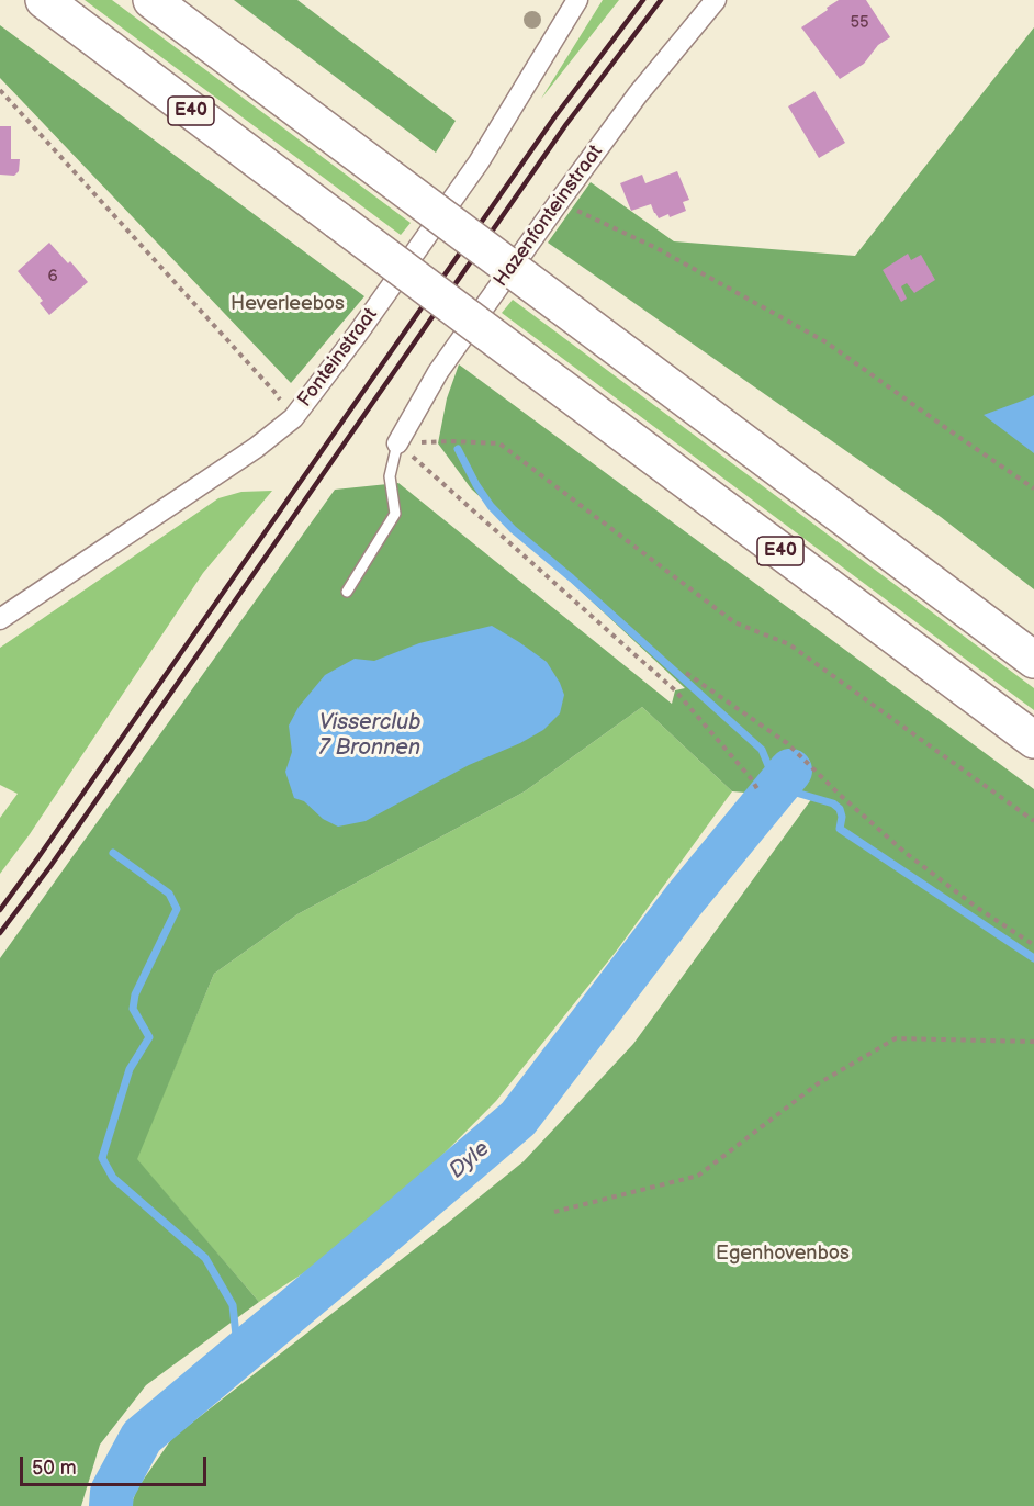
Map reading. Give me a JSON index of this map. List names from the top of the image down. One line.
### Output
{"streets":{"highway":["E40"],"street":["Hazenfonteinstraat","Fonteinstraat"]},"water":["Visserclub 7 Bronnen","Dyle"],"parks":["Heverleebos","Egenhovenbos"],"house_numbers":["55","6"],"scale_bar":"50 m"}
